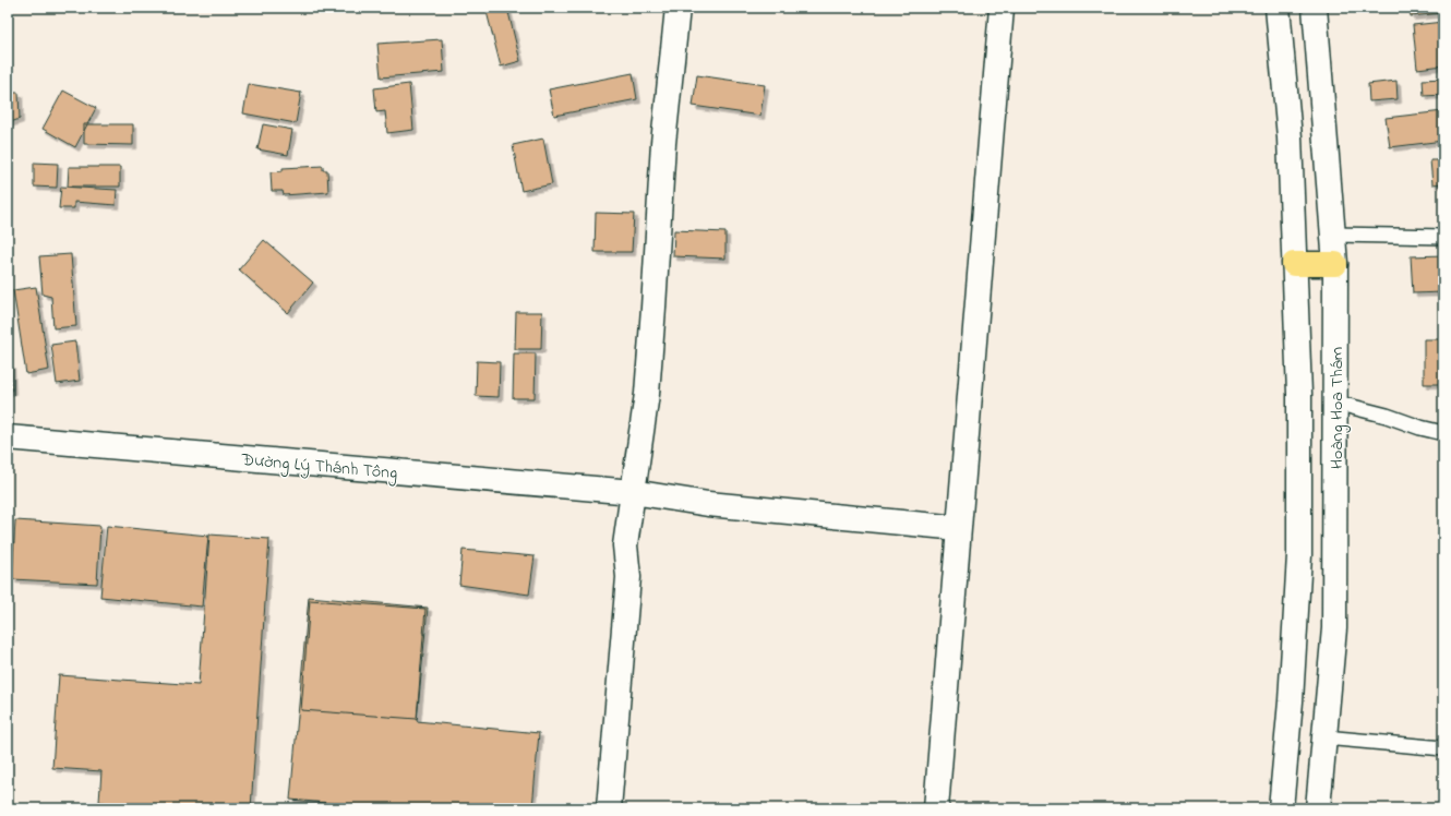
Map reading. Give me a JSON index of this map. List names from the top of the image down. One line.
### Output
{"streets":{"street":["Hoàng Hoa Thám","Đường Lý Thánh Tông"]}}
